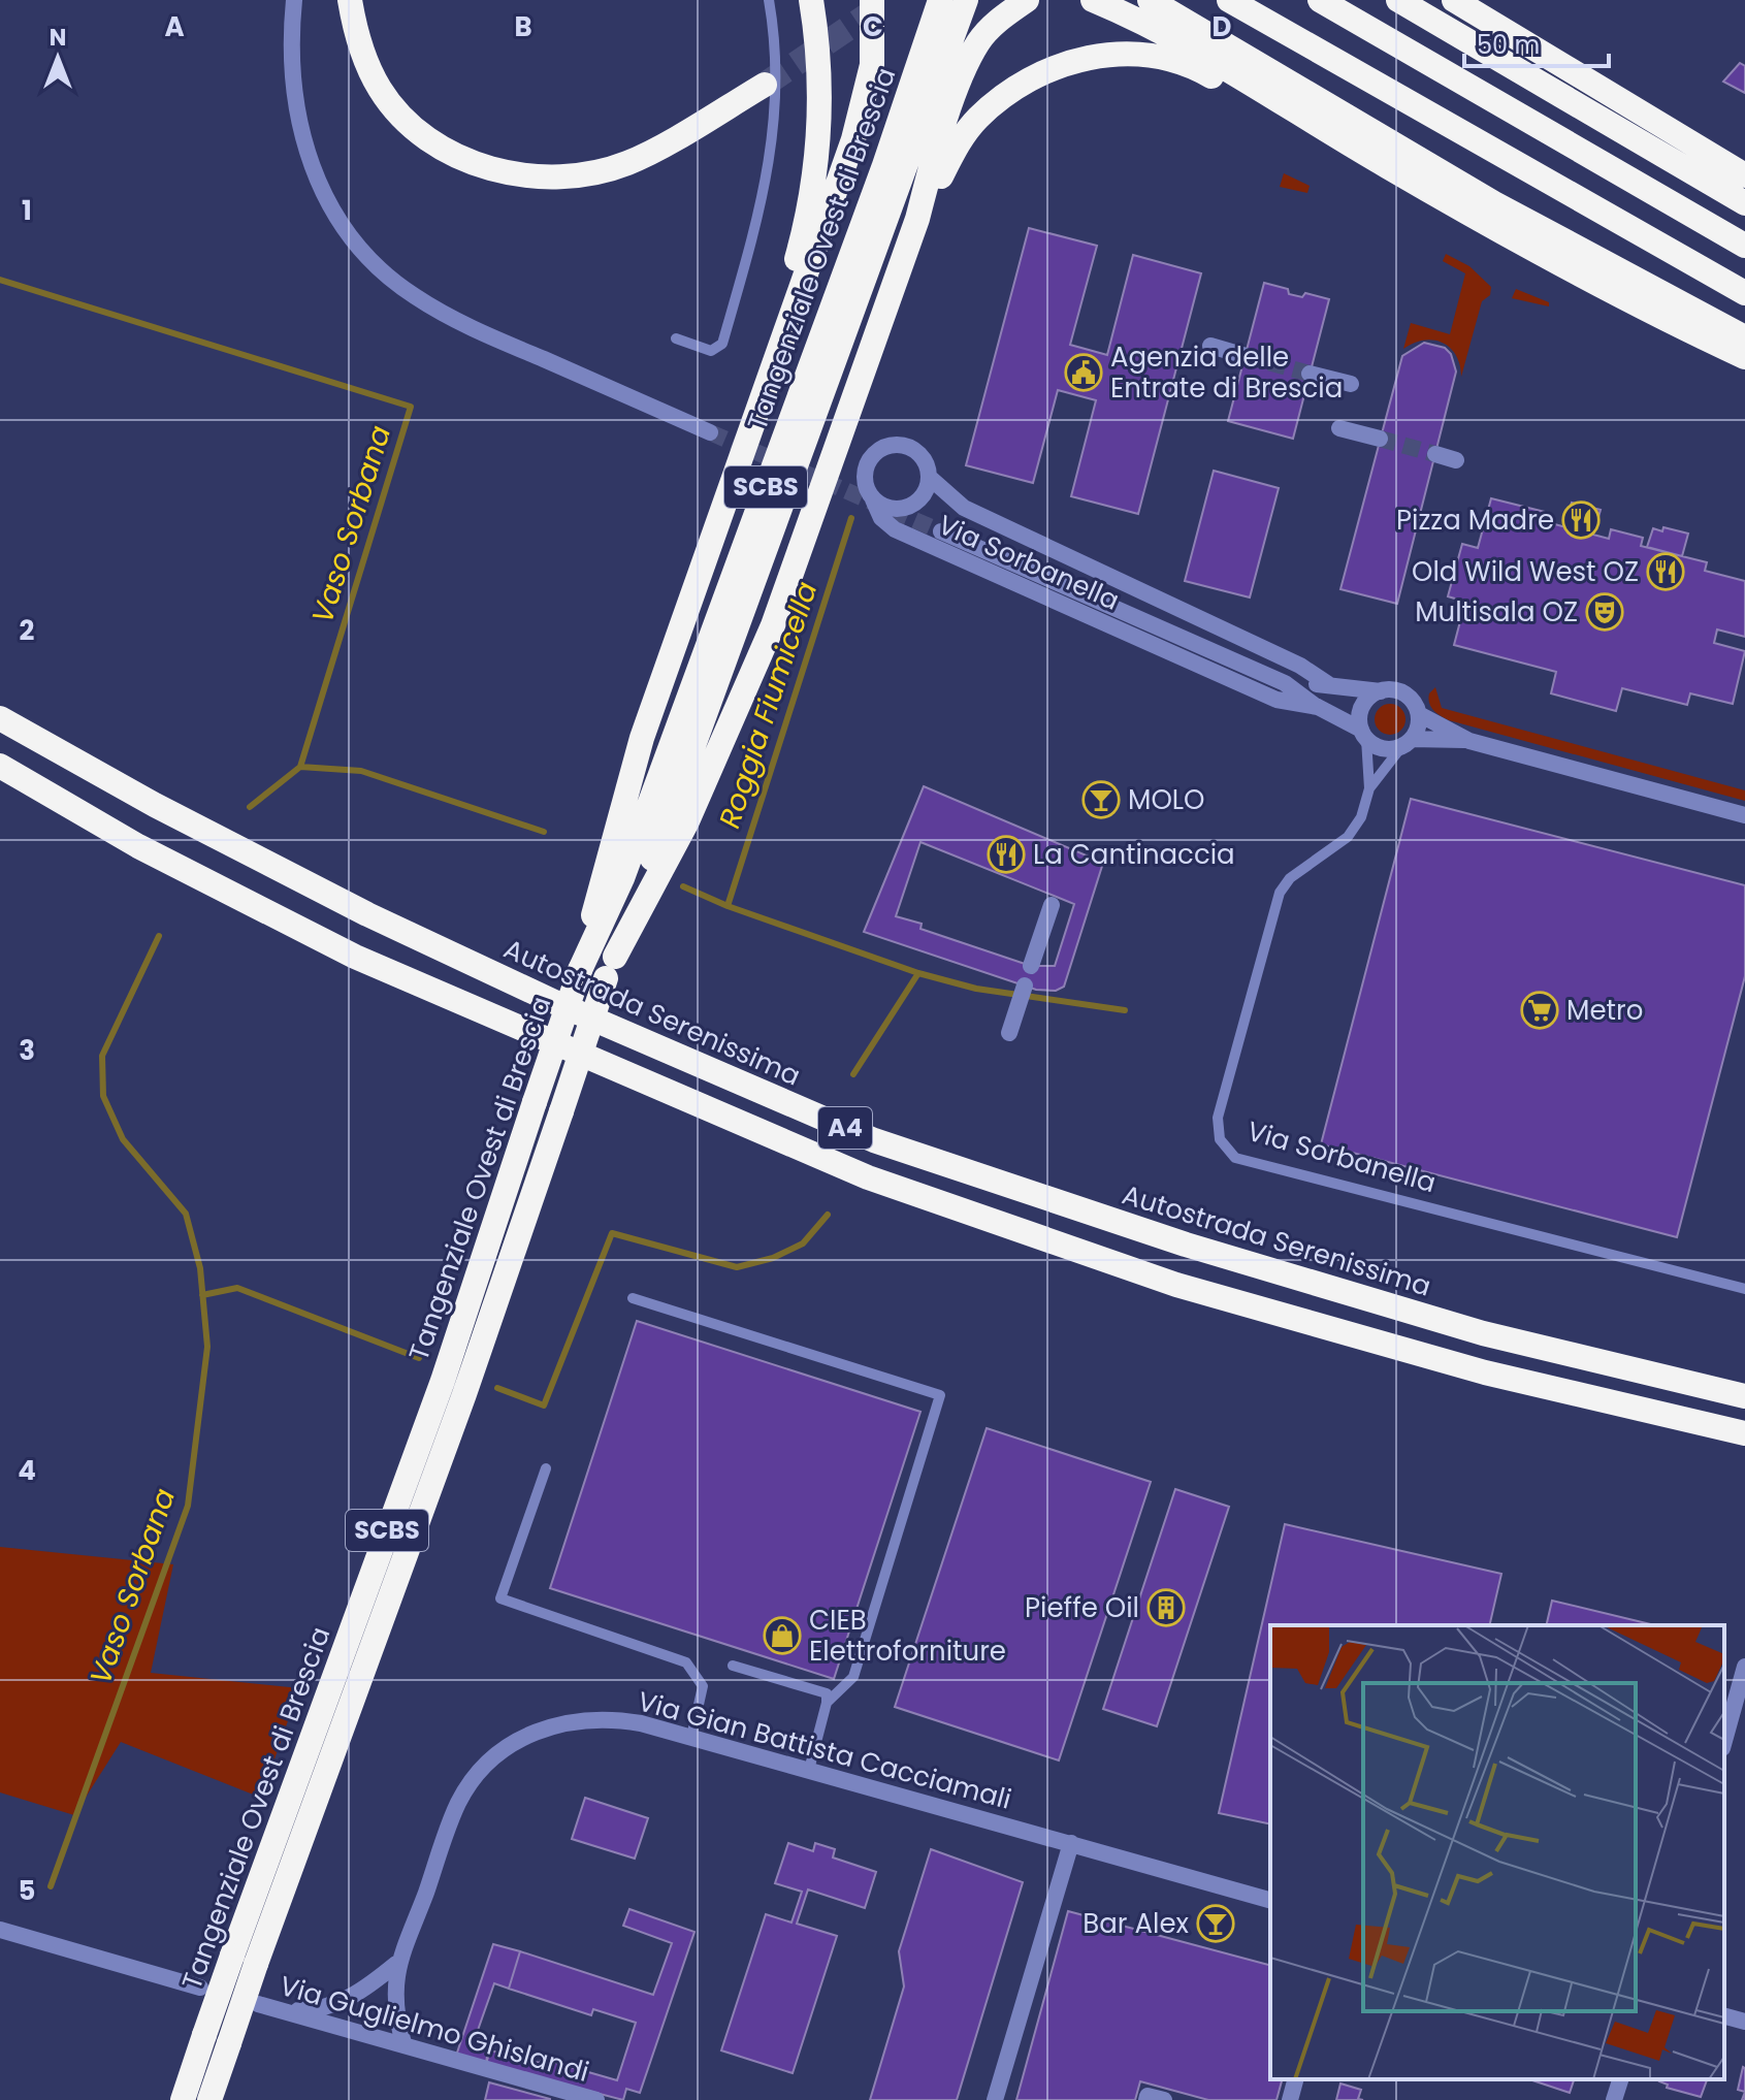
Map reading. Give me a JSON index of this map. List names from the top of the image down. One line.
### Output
{"streets":{"highway":["Tangenziale Ovest di Brescia","SCBS","Autostrada Serenissima","A4"],"street":["Via Sorbanella","Via Gian Battista Cacciamali","Via Guglielmo Ghislandi"]},"crossings":[["Via Gian Battista Cacciamali","Via Guglielmo Ghislandi"]],"water":["Vaso Sorbana","Roggia Fiumicella"],"places":{"public building":["Agenzia delle Entrate di Brescia"],"restaurant":["Pizza Madre","Old Wild West OZ","La Cantinaccia"],"theatre":["Multisala OZ"],"bar":["MOLO","Bar Alex"],"supermarket":["Metro"],"building":["Pieffe Oil"],"shop":["CIEB Elettroforniture"]},"scale_bar":"50 m","north":"top","grid":{"columns":["A","B","C","D"],"rows":["1","2","3","4","5"]}}
